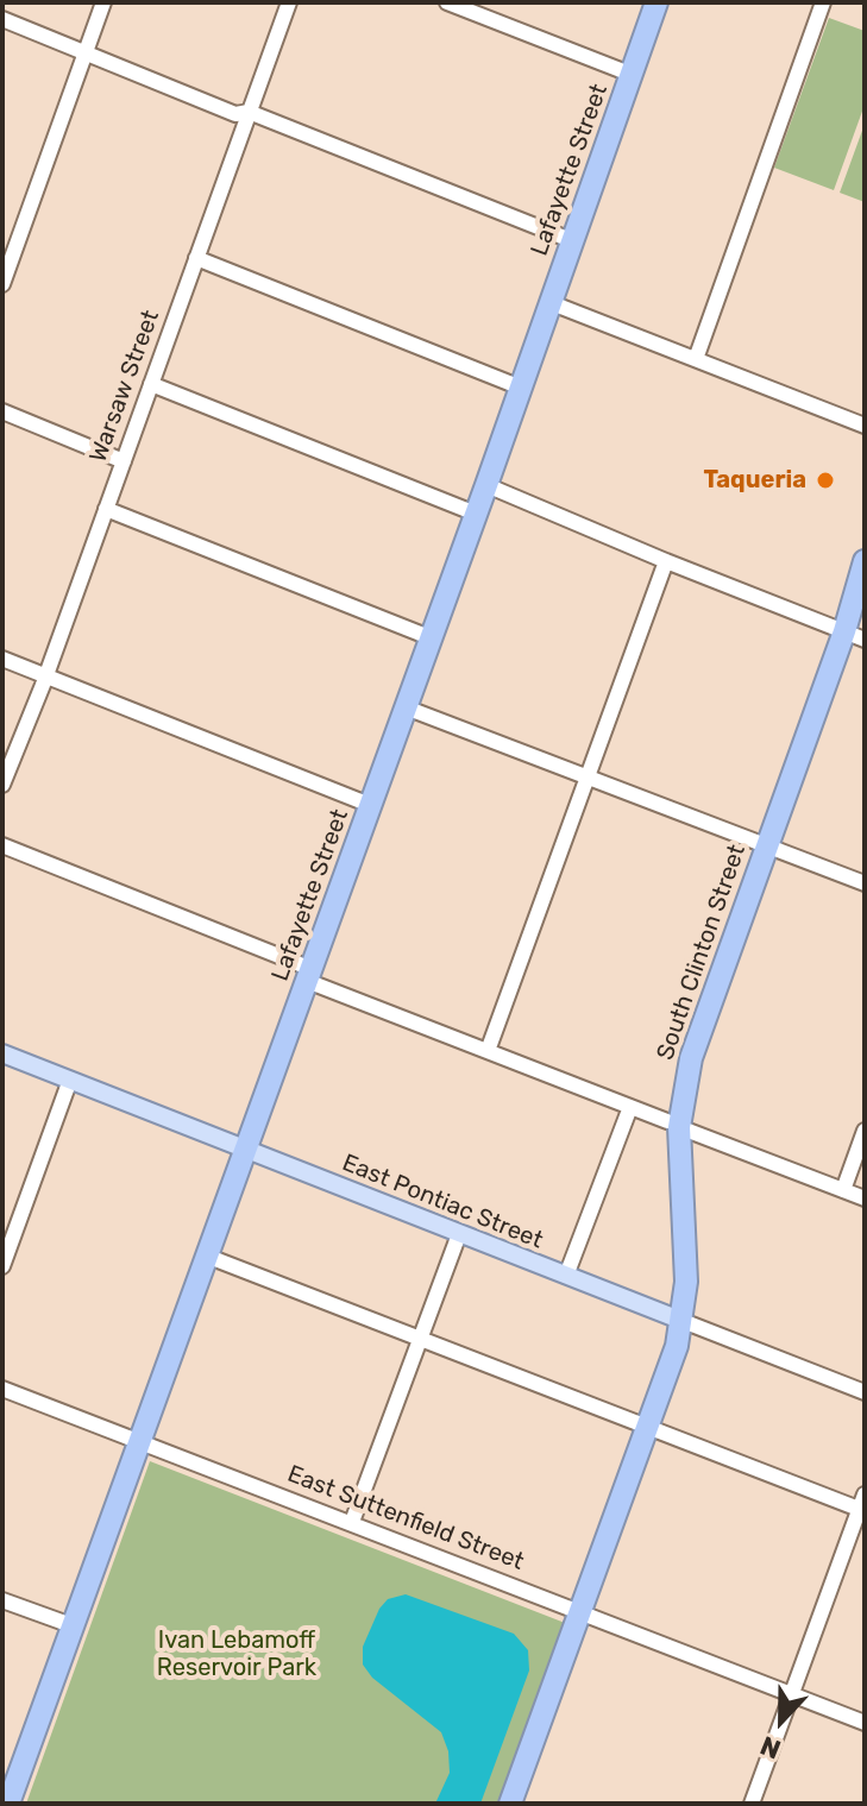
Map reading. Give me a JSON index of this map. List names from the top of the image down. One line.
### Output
{"streets":{"highway":["Lafayette Street","South Clinton Street"],"main road":["East Pontiac Street"],"street":["Warsaw Street","East Suttenfield Street"]},"crossings":[["Lafayette Street","East Pontiac Street"],["Lafayette Street","East Suttenfield Street"],["South Clinton Street","East Pontiac Street"],["South Clinton Street","East Suttenfield Street"]],"parks":["Ivan Lebamoff Reservoir Park"],"places":["Taqueria"],"north":"bottom"}
